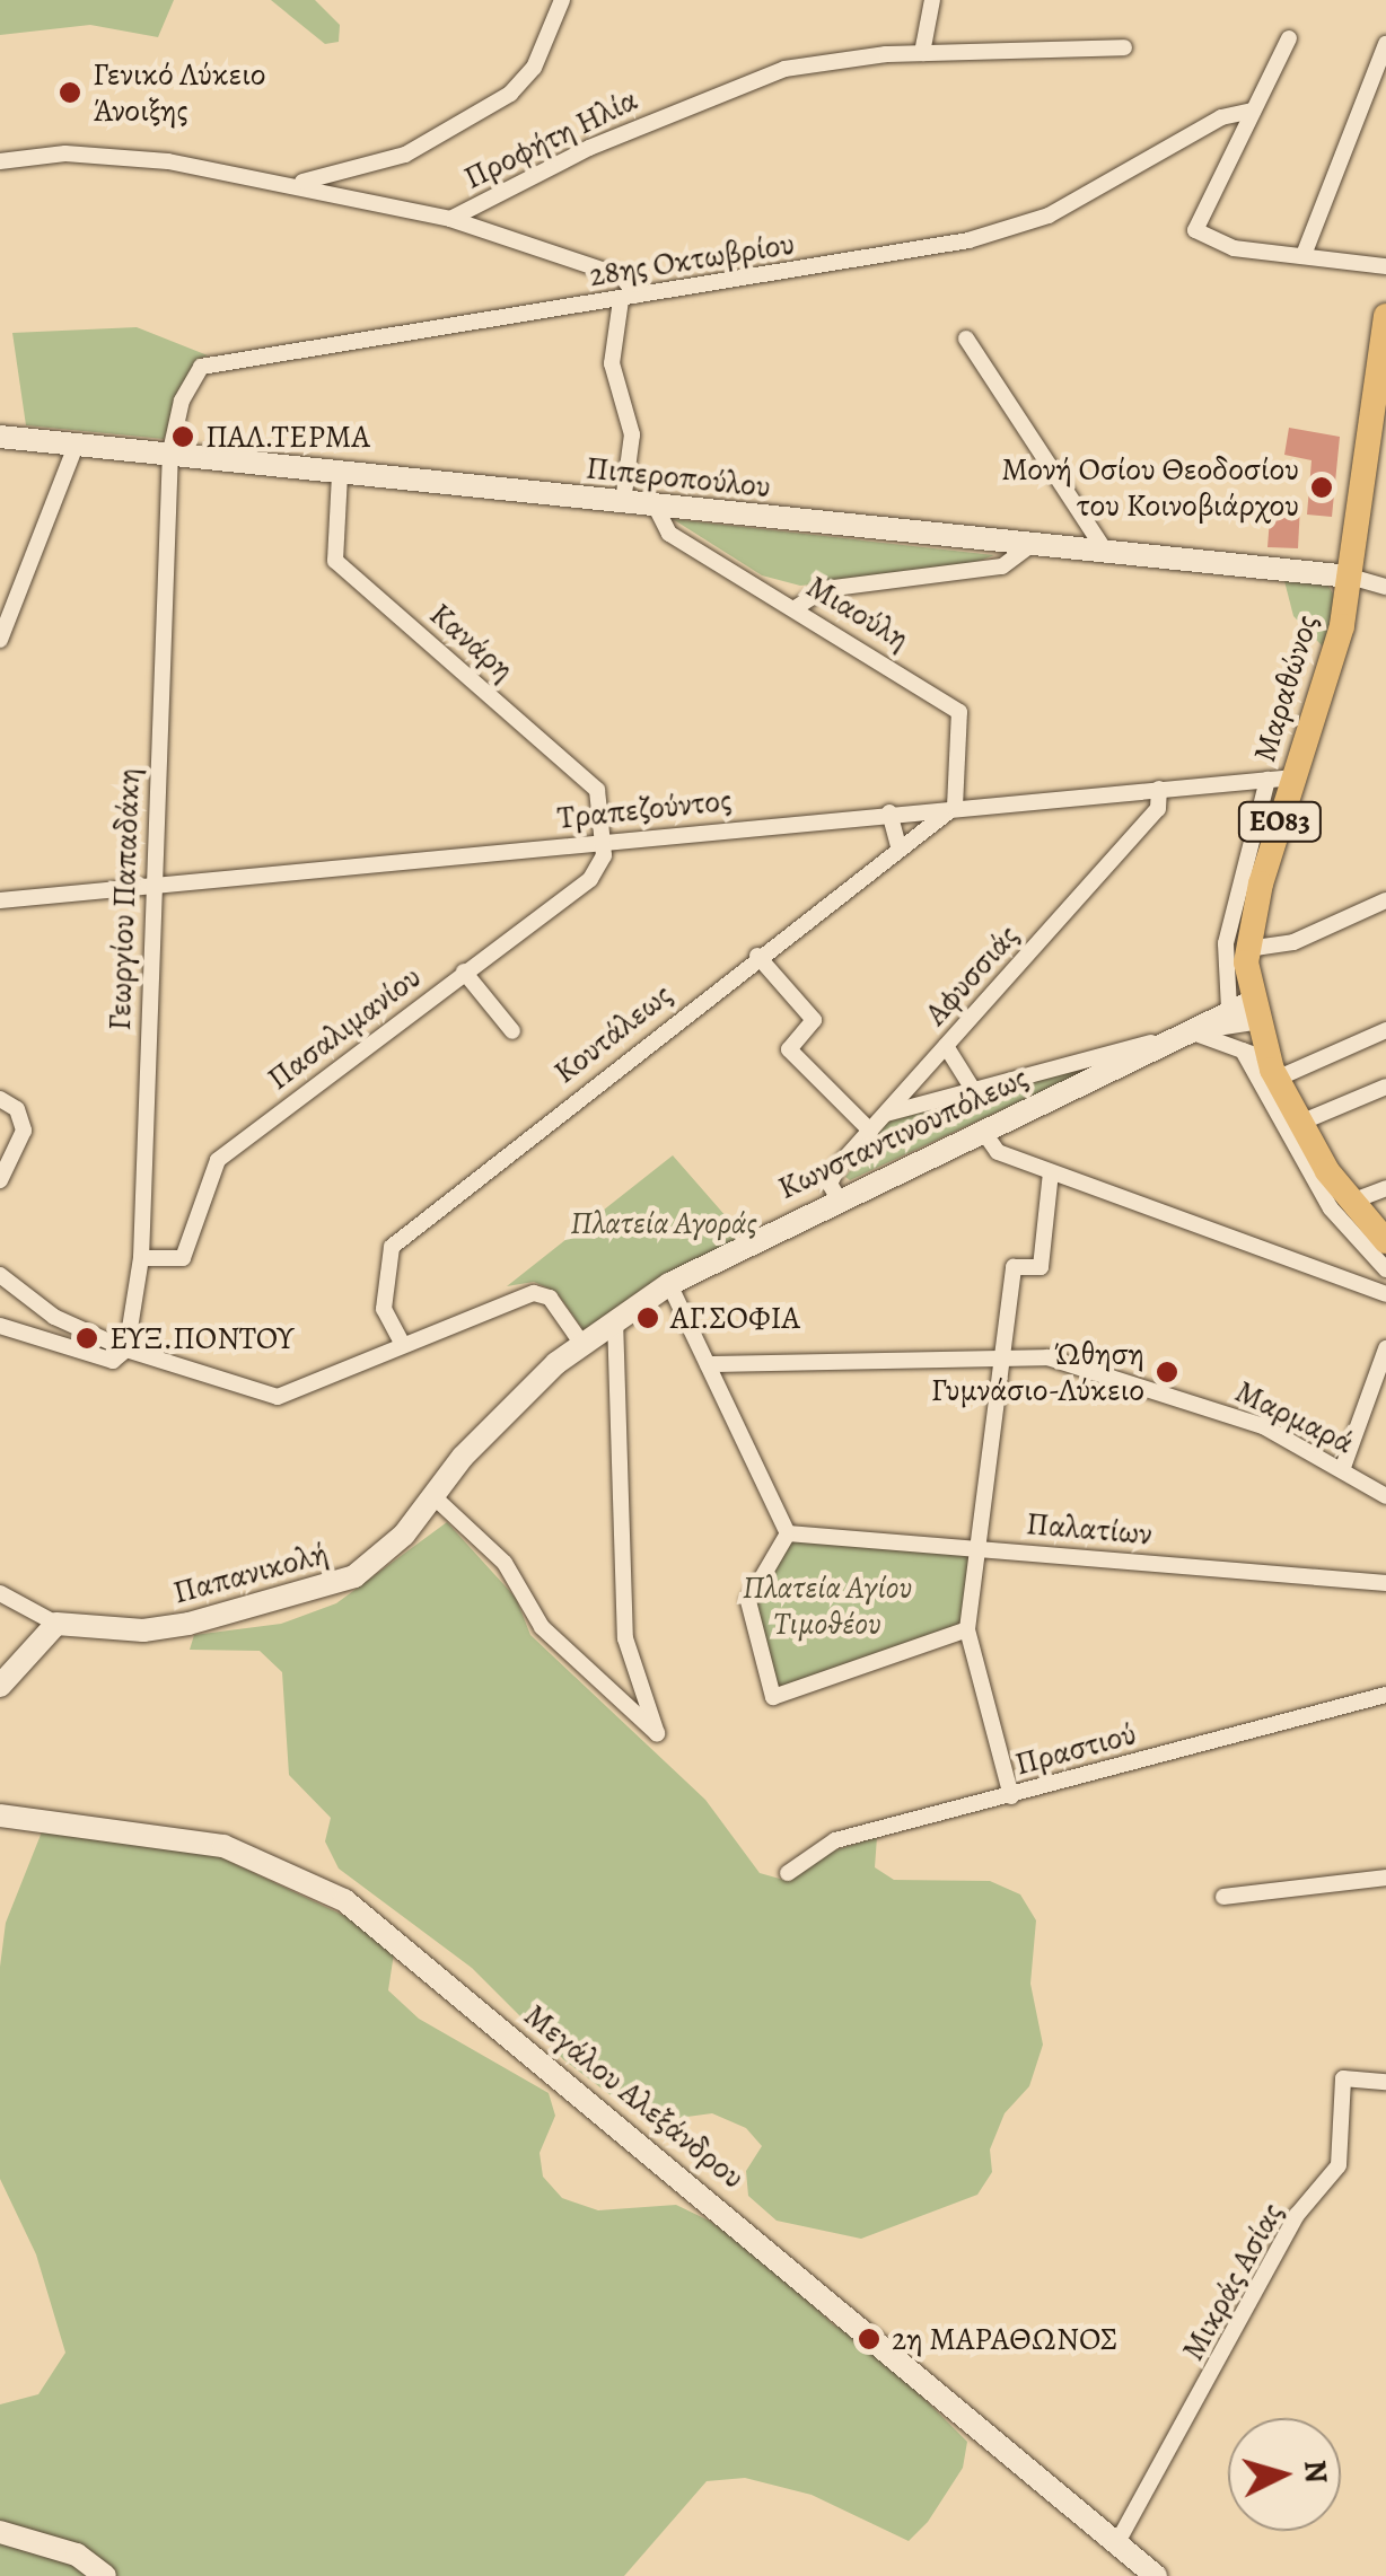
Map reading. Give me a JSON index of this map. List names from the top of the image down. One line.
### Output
{"streets":{"main road":["Μαραθώνος","ΕΟ83"],"street":["Προφήτη Ηλία","28ης Οκτωβρίου","Πιπεροπούλου","Μιαούλη","Κανάρη","Τραπεζούντος","Γεωργίου Παπαδάκη","Αφυσσιάς","Πασαλιμανίου","Κουτάλεως","Κωνσταντινουπόλεως","Μαρμαρά","Παλατίων","Παπανικολή","Πραστιού","Μεγάλου Αλεξάνδρου","Μικράς Ασίας"]},"crossings":[["28ης Οκτωβρίου","Πιπεροπούλου"],["28ης Οκτωβρίου","Γεωργίου Παπαδάκη"],["Πιπεροπούλου","Μιαούλη"],["Πιπεροπούλου","Κανάρη"],["Πιπεροπούλου","Μαραθώνος"],["Πιπεροπούλου","Γεωργίου Παπαδάκη"],["Μιαούλη","Τραπεζούντος"],["Μιαούλη","Κουτάλεως"],["Κανάρη","Τραπεζούντος"],["Κανάρη","Πασαλιμανίου"],["Μαραθώνος","Τραπεζούντος"],["Μαραθώνος","Κωνσταντινουπόλεως"],["Τραπεζούντος","Γεωργίου Παπαδάκη"],["Τραπεζούντος","Αφυσσιάς"],["Τραπεζούντος","Πασαλιμανίου"],["Τραπεζούντος","Κουτάλεως"],["Γεωργίου Παπαδάκη","Πασαλιμανίου"],["Αφυσσιάς","Κωνσταντινουπόλεως"],["Κωνσταντινουπόλεως","Παπανικολή"],["Μεγάλου Αλεξάνδρου","Μικράς Ασίας"]],"parks":["Πλατεία Αγοράς","Πλατεία Αγίου Τιμοθέου"],"places":["Γενικό Λύκειο Άνοιξης","ΠΑΛ.ΤΕΡΜΑ","Μονή Οσίου Θεοδοσίου του Κοινοβιάρχου","ΑΓ.ΣΟΦΙΑ","ΕΥΞ.ΠΟΝΤΟΥ","Ώθηση Γυμνάσιο-Λύκειο","2η ΜΑΡΑΘΩΝΟΣ"],"north":"right"}
